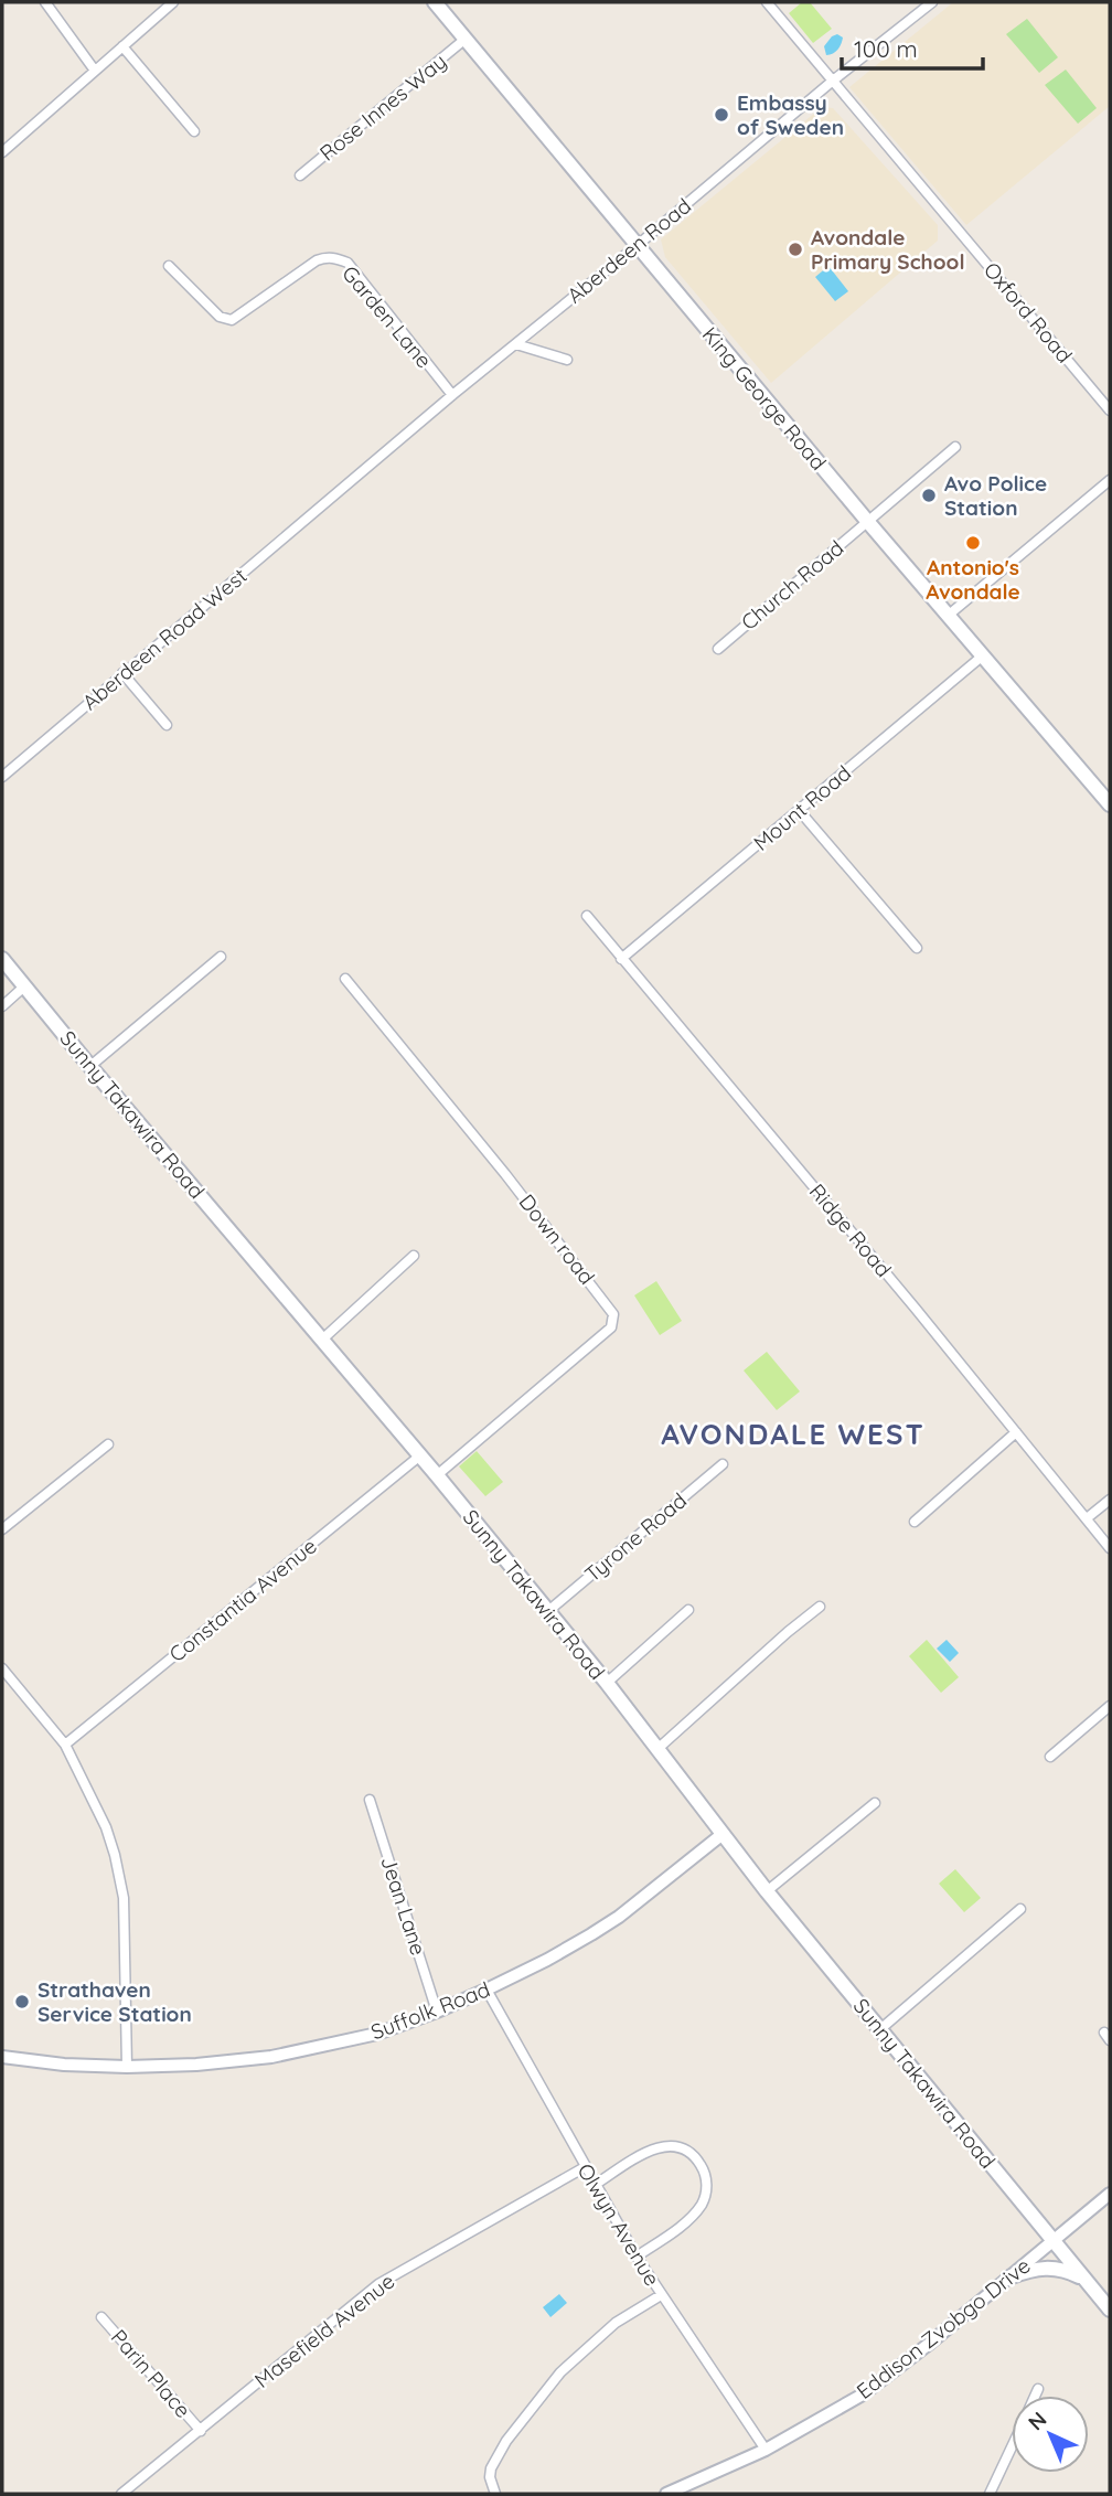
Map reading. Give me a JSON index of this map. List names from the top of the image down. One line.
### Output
{"streets":{"main road":["King George Road","Sunny Takawira Road"],"street":["Rose Innes Way","Aberdeen Road","Oxford Road","Garden Lane","Church Road","Aberdeen Road West","Mount Road","Ridge Road","Down road","Tyrone Road","Constantia Avenue","Jean Lane","Suffolk Road","Olwyn Avenue","Eddison Zvobgo Drive","Masefield Avenue","Parin Place"]},"crossings":[["Rose Innes Way","King George Road"],["Aberdeen Road","Oxford Road"],["Aberdeen Road","Garden Lane"],["Aberdeen Road","King George Road"],["Aberdeen Road","Aberdeen Road West"],["King George Road","Church Road"],["King George Road","Mount Road"],["Mount Road","Ridge Road"],["Sunny Takawira Road","Down road"],["Sunny Takawira Road","Tyrone Road"],["Sunny Takawira Road","Constantia Avenue"],["Sunny Takawira Road","Suffolk Road"],["Sunny Takawira Road","Eddison Zvobgo Drive"],["Jean Lane","Suffolk Road"],["Suffolk Road","Olwyn Avenue"],["Olwyn Avenue","Eddison Zvobgo Drive"],["Olwyn Avenue","Masefield Avenue"],["Masefield Avenue","Parin Place"]],"districts":["AVONDALE WEST"],"places":["Embassy of Sweden","Avondale Primary School","Avo Police Station","Antonio's Avondale","Strathaven Service Station"],"scale_bar":"100 m","north":"top left"}
